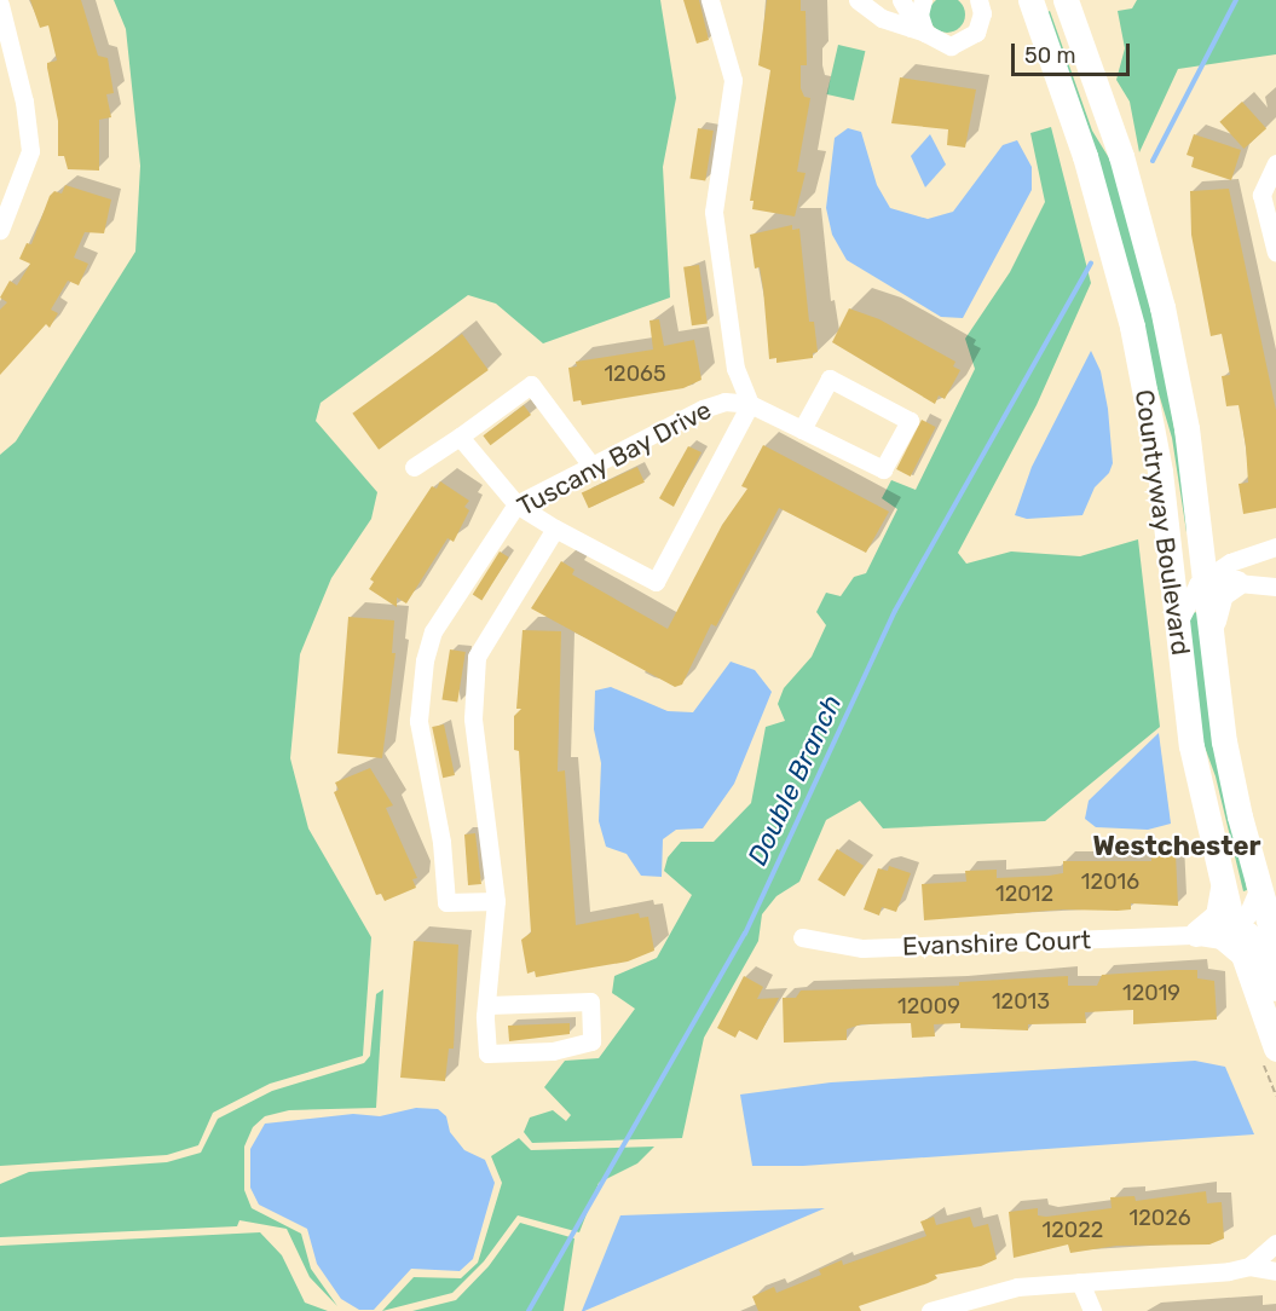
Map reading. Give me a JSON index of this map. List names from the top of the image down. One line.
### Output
{"streets":{"street":["Tuscany Bay Drive","Countryway Boulevard","Evanshire Court"]},"crossings":[["Countryway Boulevard","Evanshire Court"]],"districts":["Westchester"],"water":["Double Branch"],"house_numbers":["12065","12016","12012","12019","12013","12009","12026","12022"],"scale_bar":"50 m"}
